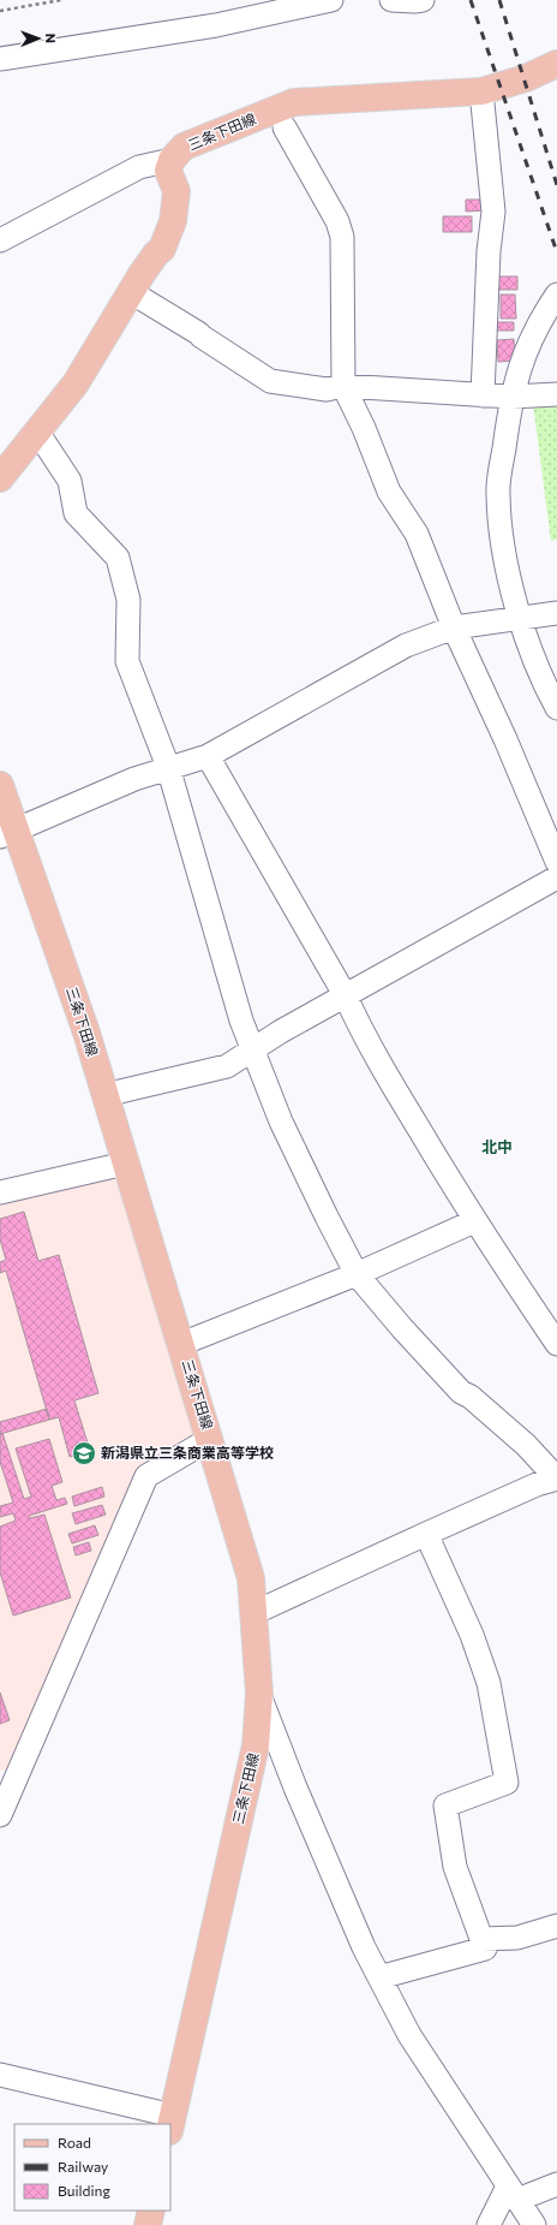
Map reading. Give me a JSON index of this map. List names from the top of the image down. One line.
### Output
{"streets":{"main road":["三条下田線"]},"districts":["北中"],"places":{"school or university":["新潟県立三条商業高等学校"]},"legend":["Road","Railway","Building"],"north":"right"}
